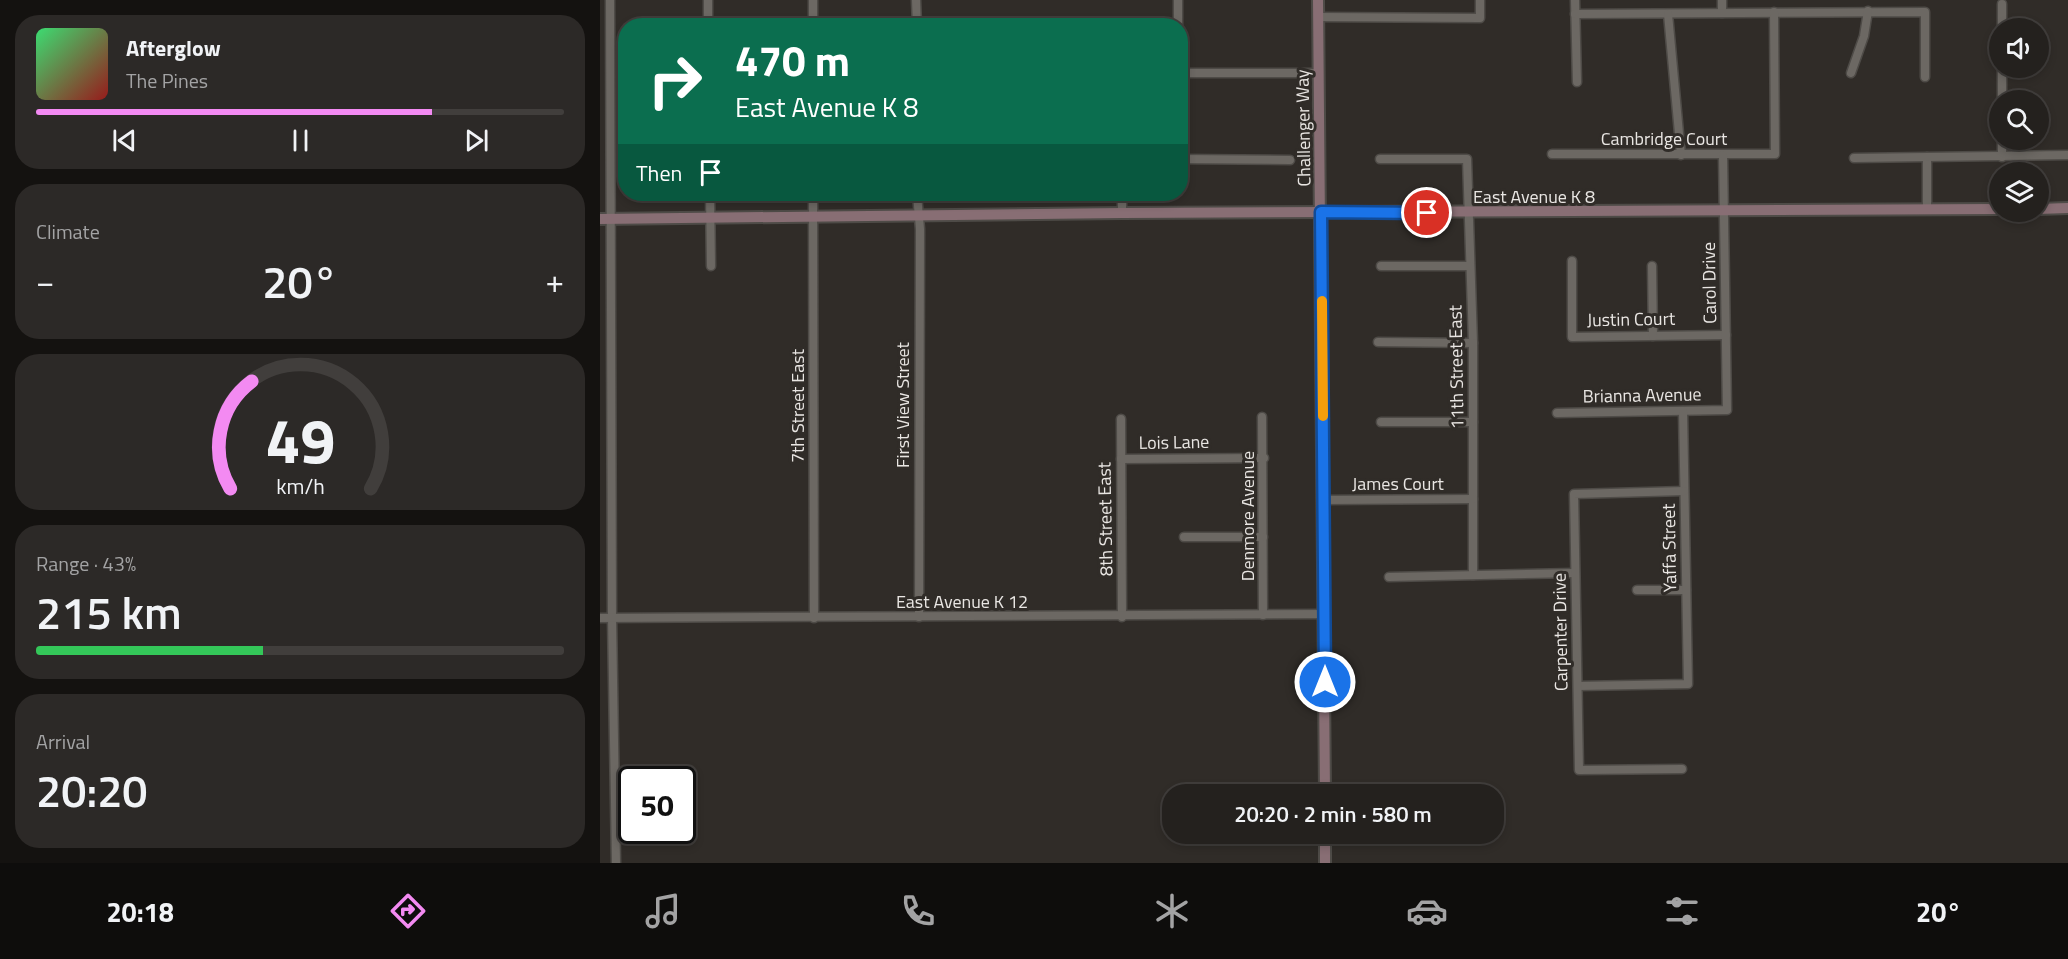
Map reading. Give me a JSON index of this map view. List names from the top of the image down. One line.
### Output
{"streets":{"street":["Challenger Way","Cambridge Court","East Avenue K 8","Carol Drive","Justin Court","11th Street East","Brianna Avenue","First View Street","7th Street East","Lois Lane","James Court","Denmore Avenue","8th Street East","Yaffa Street","East Avenue K 12","Carpenter Drive"]},"crossings":[["Challenger Way","East Avenue K 8"],["Challenger Way","James Court"],["Challenger Way","East Avenue K 12"],["Cambridge Court","Carol Drive"],["East Avenue K 8","Carol Drive"],["East Avenue K 8","11th Street East"],["East Avenue K 8","First View Street"],["East Avenue K 8","7th Street East"],["Carol Drive","Justin Court"],["Carol Drive","Brianna Avenue"],["11th Street East","James Court"],["Brianna Avenue","Yaffa Street"],["First View Street","East Avenue K 12"],["7th Street East","East Avenue K 12"],["Lois Lane","Denmore Avenue"],["Lois Lane","8th Street East"],["Denmore Avenue","East Avenue K 12"],["8th Street East","East Avenue K 12"],["Yaffa Street","Carpenter Drive"]],"page":{"turn":["470 m","East Avenue K 8"],"song":["Afterglow","The Pines"],"then":"Then","tile":["Climate",["Range · 43%","215 km"],["Arrival","20:20"]],"heat":["−","20°","+"],"limit":"50","trip":"20:20 · 2 min · 580 m","tabs":["20:18","20°"],"gauge":["49","km/h"]}}
